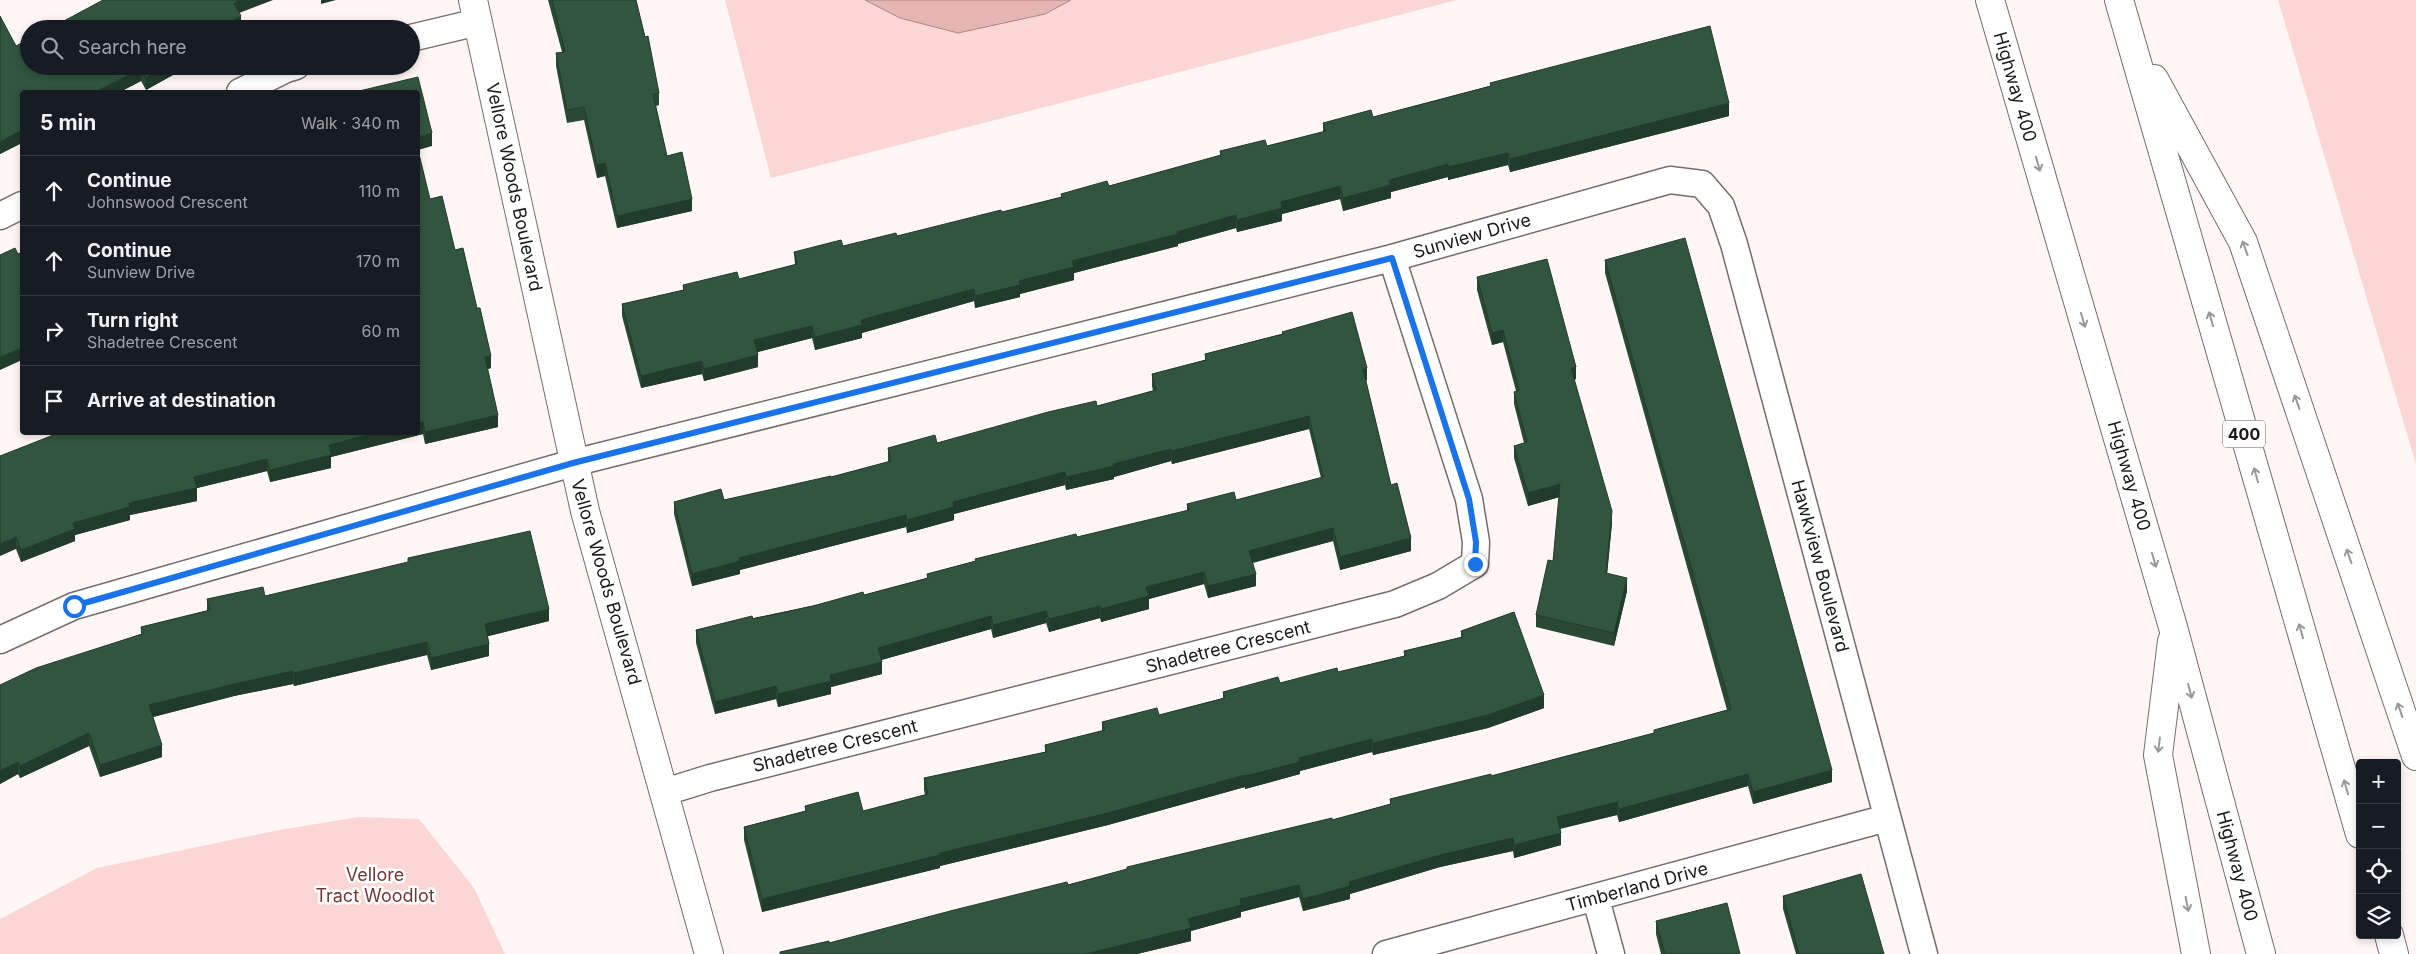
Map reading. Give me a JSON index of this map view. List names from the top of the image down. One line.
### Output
{"streets":{"main road":["Highway 400","Vellore Woods Boulevard","400"],"street":["Sunview Drive","Hawkview Boulevard","Shadetree Crescent","Timberland Drive"]},"crossings":[["Vellore Woods Boulevard","Sunview Drive"],["Vellore Woods Boulevard","Shadetree Crescent"],["Sunview Drive","Hawkview Boulevard"],["Sunview Drive","Shadetree Crescent"],["Hawkview Boulevard","Timberland Drive"]],"parks":["Vellore Tract Woodlot"],"page":{"search":"Search here","heading":["5 min","Walk · 340 m"],"list":[["Continue","Johnswood Crescent","110 m"],["Continue","Sunview Drive","170 m"],["Turn right","Shadetree Crescent","60 m"],"Arrive at destination"],"map_buttons":["+","−"]}}
